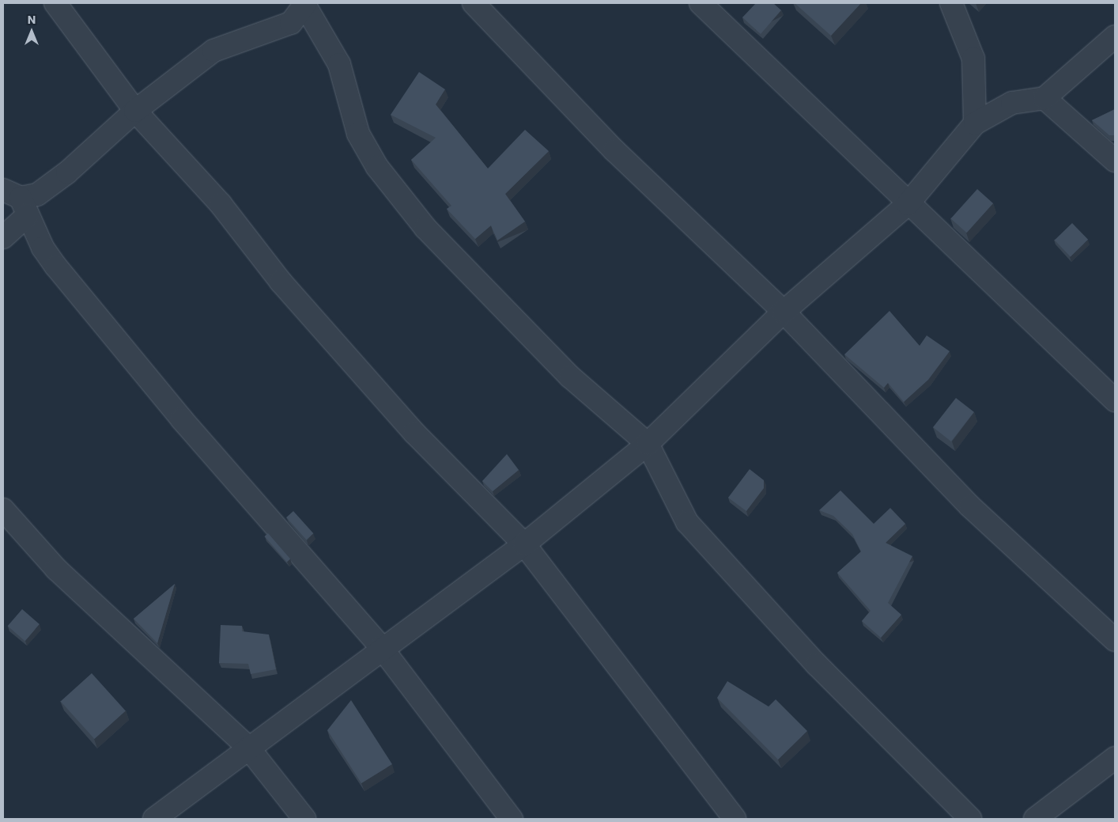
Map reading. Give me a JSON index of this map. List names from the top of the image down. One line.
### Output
{"north":"top"}
